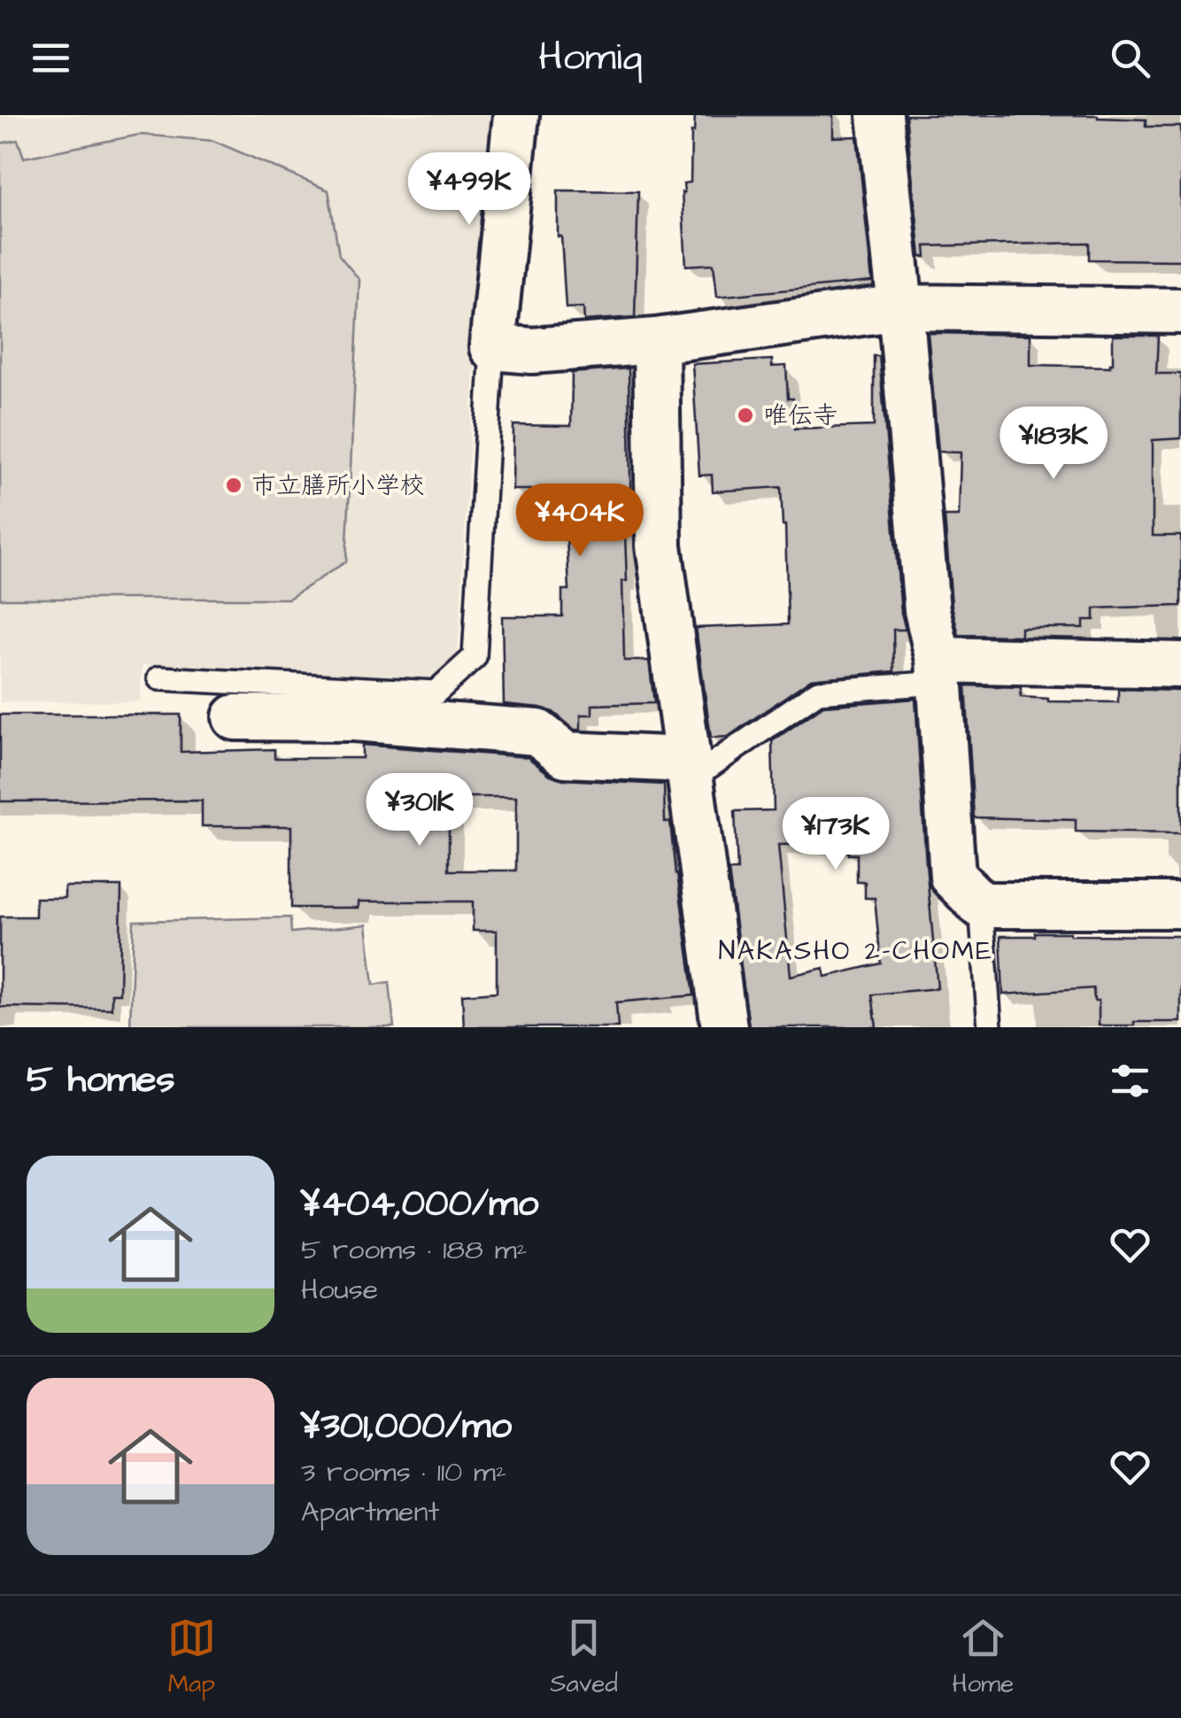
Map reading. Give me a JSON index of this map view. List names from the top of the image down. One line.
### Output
{"districts":["NAKASHO 2-CHOME"],"places":["唯伝寺","市立膳所小学校"],"page":{"header":"Homiq","price":["¥499K","¥183K","¥404K","¥301K","¥173K"],"heading":"5 homes","list":[{"name":"¥404,000/mo","note":"5 rooms · 188 m² · House"},{"name":"¥301,000/mo","note":"3 rooms · 110 m² · Apartment"}],"tabs":["Map","Saved","Home"]}}
